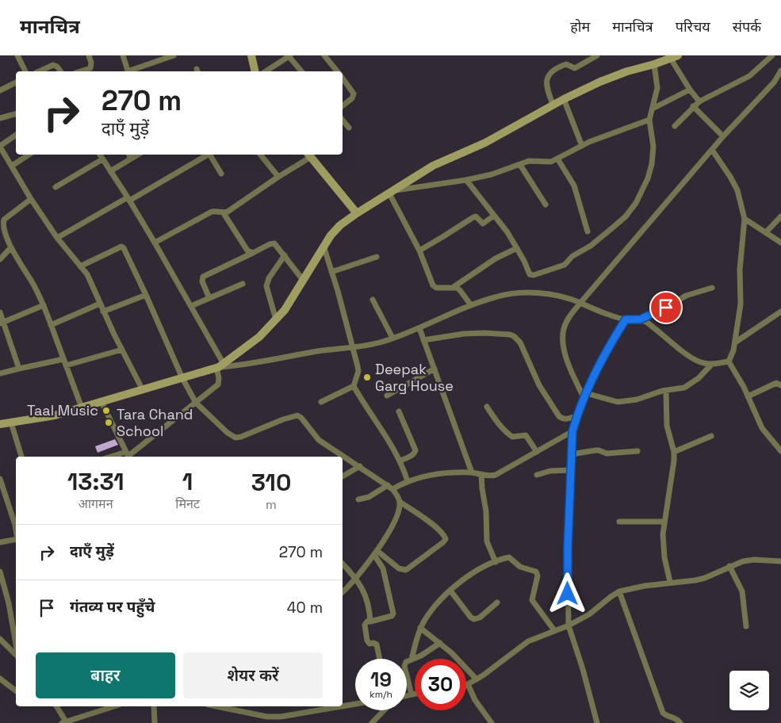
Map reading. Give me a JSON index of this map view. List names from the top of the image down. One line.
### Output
{"places":["Deepak Garg House","Taal Music","Tara Chand School"],"page":{"header":"मानचित्र","nav":["होम","मानचित्र","परिचय","संपर्क"],"turn":["270 m","दाएँ मुड़ें"],"eta":["13:31","आगमन","1","मिनट","310","m"],"list":[{"name":"दाएँ मुड़ें","value":"270 m"},{"name":"गंतव्य पर पहुँचे","value":"40 m"}],"buttons":["बाहर","शेयर करें"],"speed":"19 km/h","limit":"30"}}
